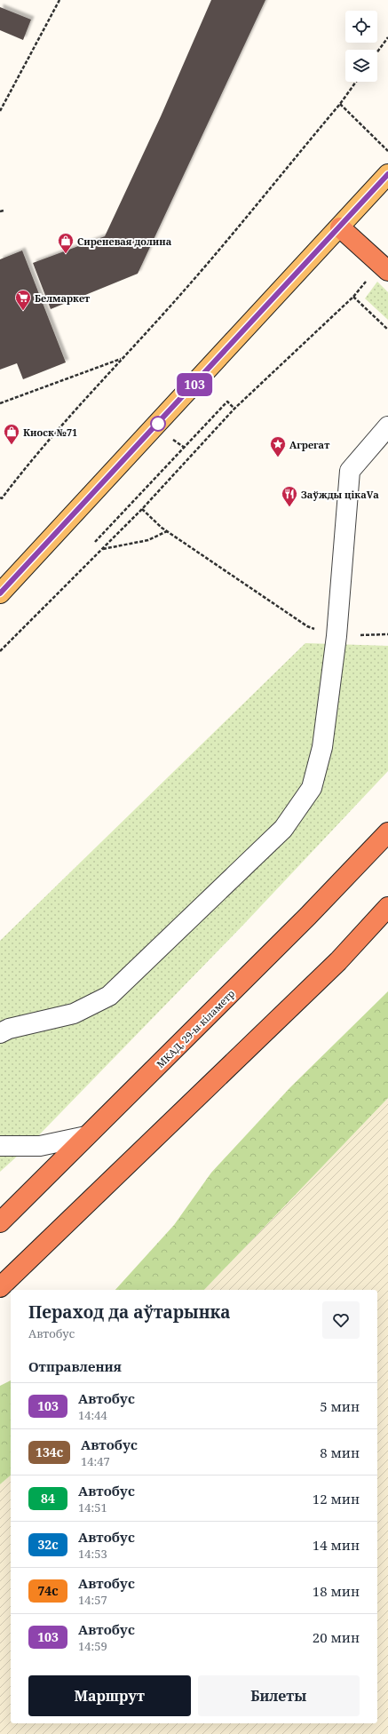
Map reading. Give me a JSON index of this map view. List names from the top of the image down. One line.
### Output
{"streets":{"highway":["МКАД, 29-ы кіламетр"]},"places":{"shop":["Сиреневая долина","Киоск №71"],"supermarket":["Белмаркет"],"place":["Агрегат"],"restaurant":["Заўжды цікаVа"]},"lines":["bus line 103"],"page":{"on_map":"103","heading":[["Пераход да аўтарынка","Автобус"],"Отправления"],"list":[{"mark":"103","name":"Автобус","note":"14:44","value":"5 мин"},{"mark":"134с","name":"Автобус","note":"14:47","value":"8 мин"},{"mark":"84","name":"Автобус","note":"14:51","value":"12 мин"},{"mark":"32с","name":"Автобус","note":"14:53","value":"14 мин"},{"mark":"74с","name":"Автобус","note":"14:57","value":"18 мин"},{"mark":"103","name":"Автобус","note":"14:59","value":"20 мин"}],"buttons":["Маршрут","Билеты"]}}
